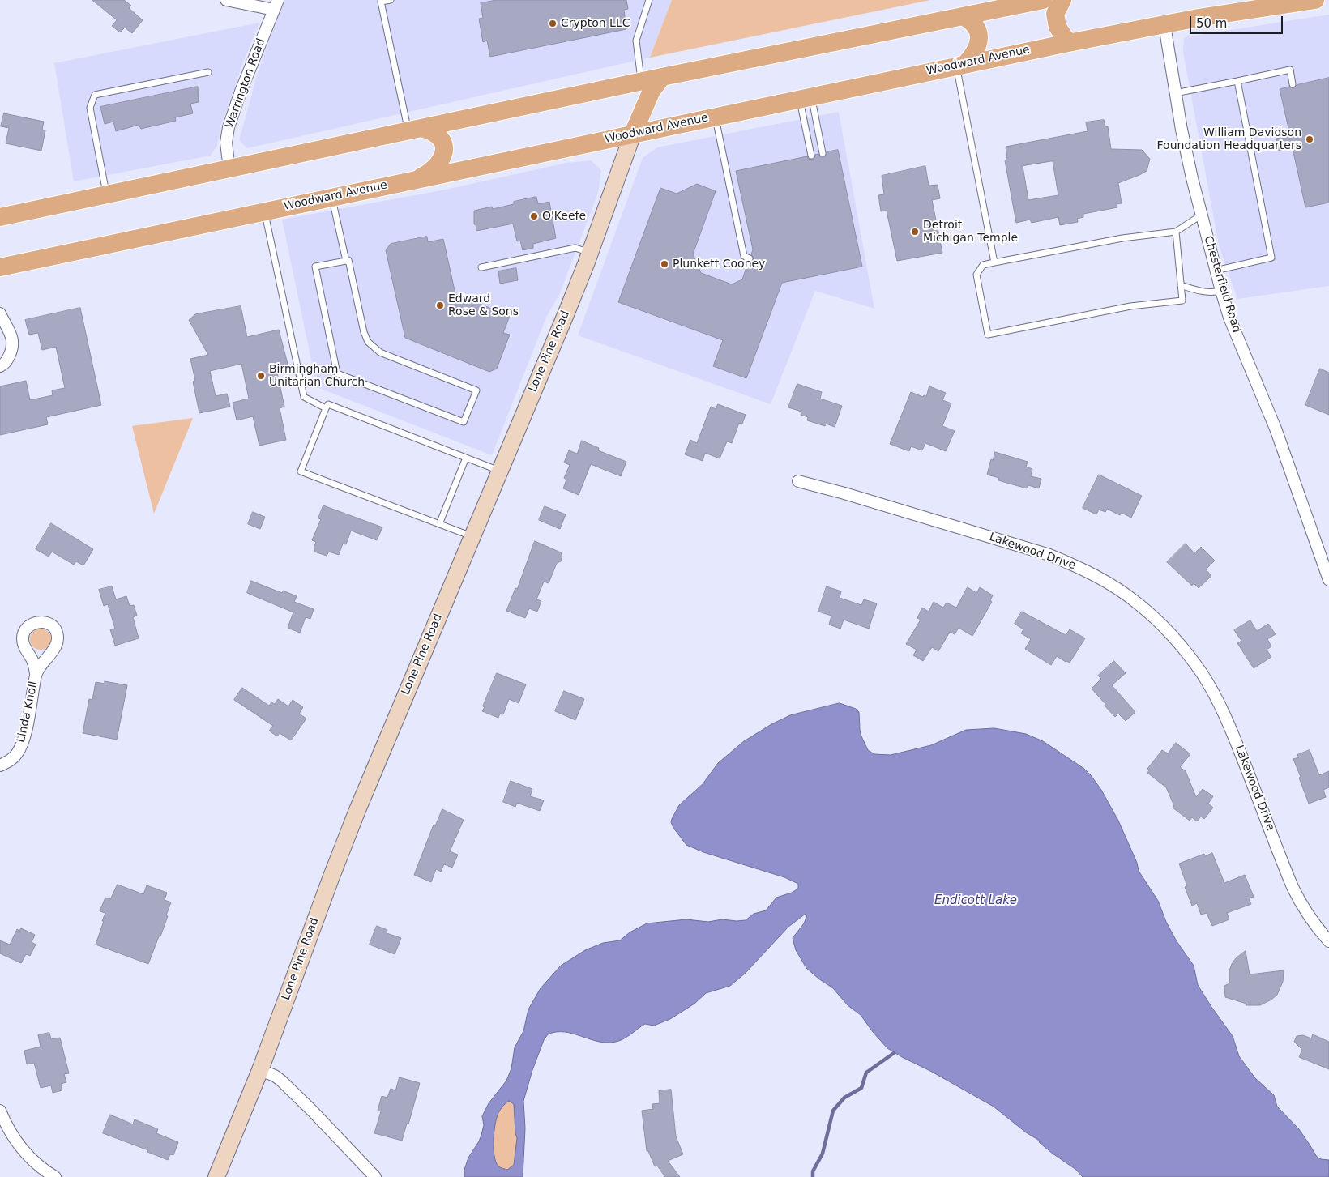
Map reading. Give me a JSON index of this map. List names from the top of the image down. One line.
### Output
{"streets":{"main road":["Woodward Avenue"],"street":["Warrington Road","Chesterfield Road","Lone Pine Road","Lakewood Drive","Linda Knoll"]},"crossings":[["Woodward Avenue","Chesterfield Road"],["Woodward Avenue","Lone Pine Road"]],"water":["Endicott Lake"],"places":["Crypton LLC","William Davidson Foundation Headquarters","O'Keefe","Detroit Michigan Temple","Plunkett Cooney","Edward Rose & Sons","Birmingham Unitarian Church"],"scale_bar":"50 m"}
